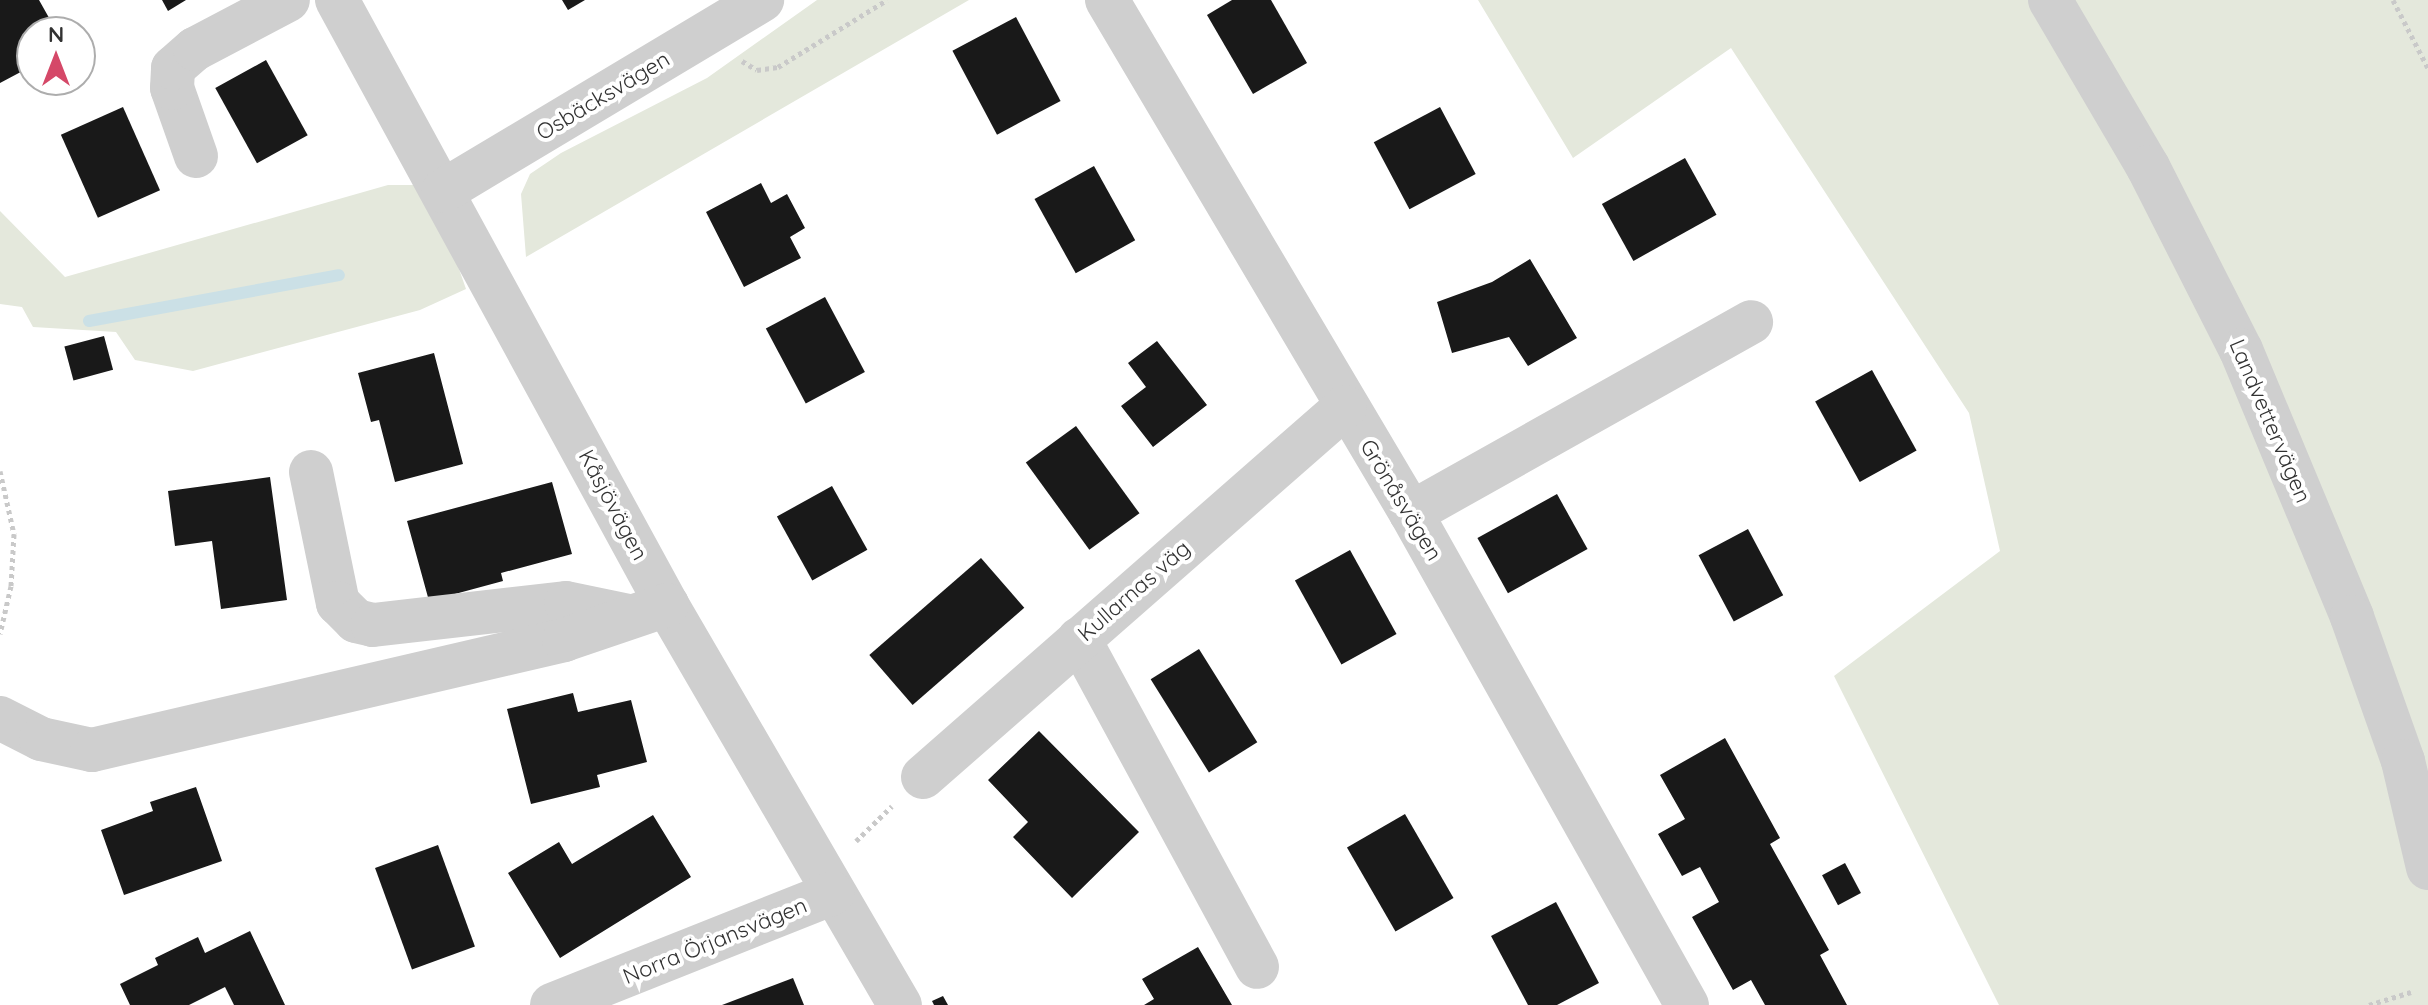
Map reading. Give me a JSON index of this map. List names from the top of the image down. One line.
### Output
{"streets":{"street":["Osbäcksvägen","Landvettervägen","Grönåsvägen","Kåsjövägen","Kullarnas väg","Norra Örjansvägen"]},"crossings":[["Osbäcksvägen","Kåsjövägen"],["Grönåsvägen","Kullarnas väg"],["Kåsjövägen","Norra Örjansvägen"]],"north":"top"}
